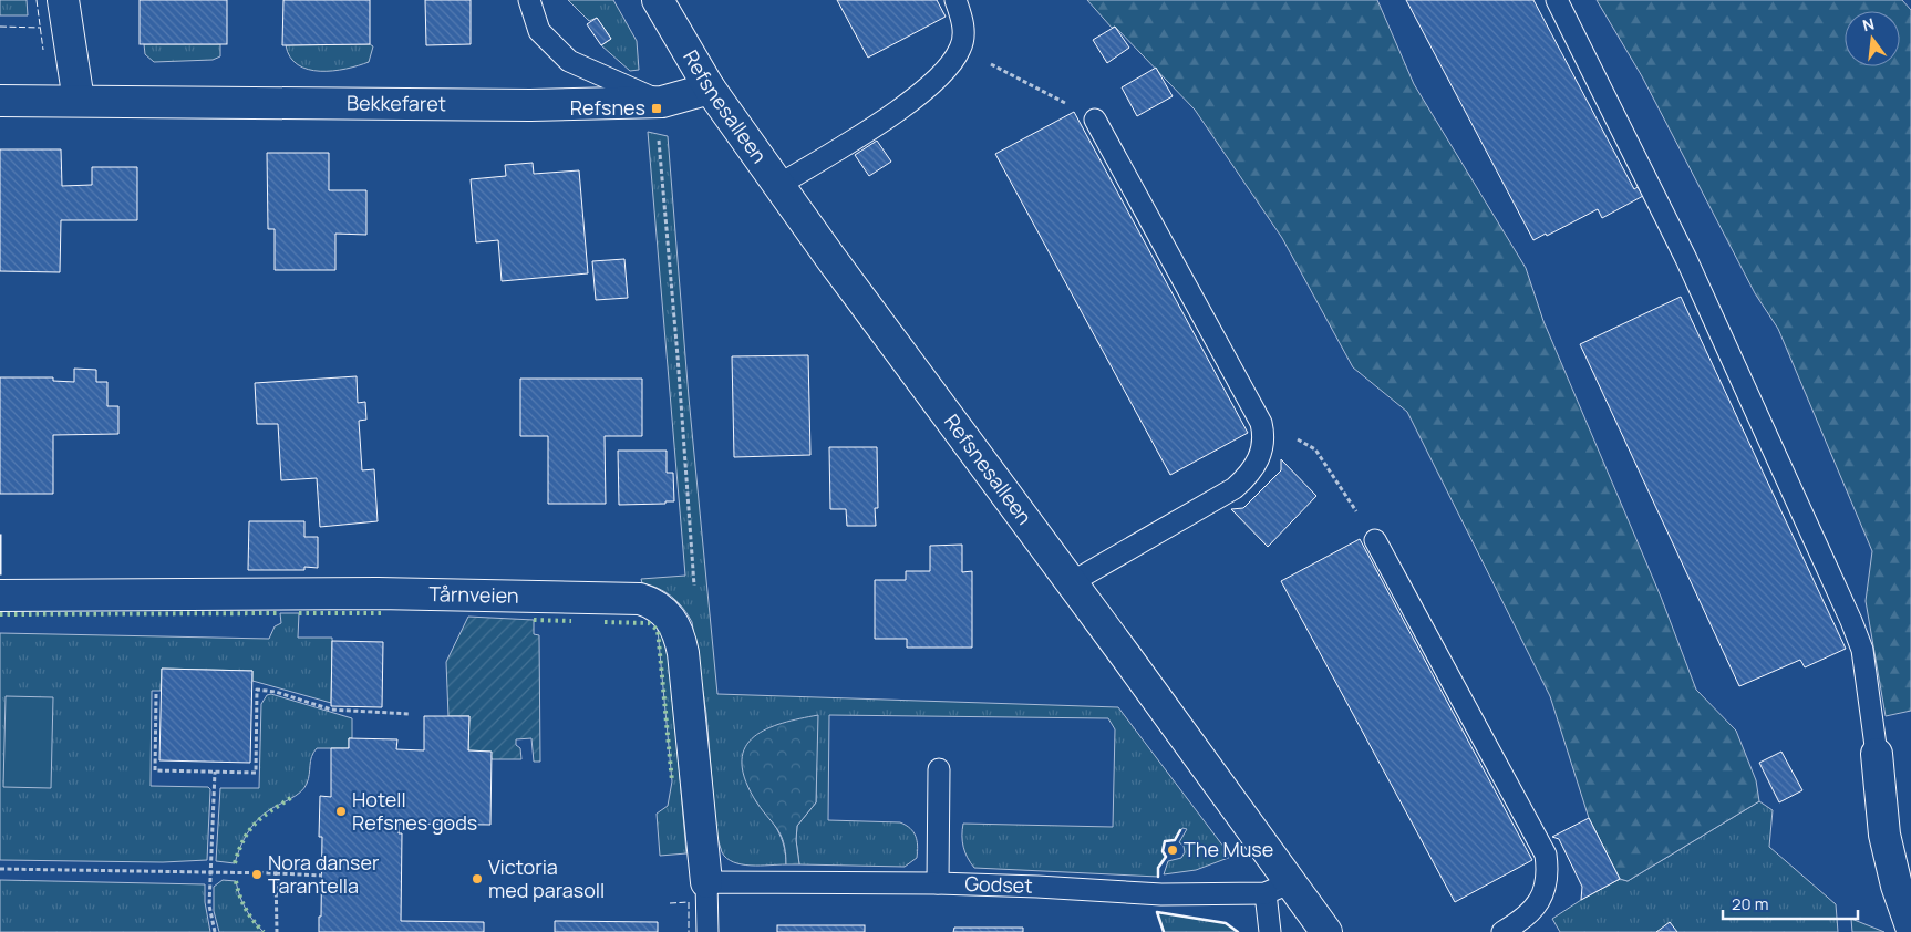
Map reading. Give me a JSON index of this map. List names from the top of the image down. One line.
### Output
{"streets":{"street":["Bekkefaret","Refsnesalleen","Tårnveien"],"lane":["Godset"]},"crossings":[["Bekkefaret","Refsnesalleen"],["Refsnesalleen","Godset"],["Tårnveien","Godset"]],"places":{"transit":["Refsnes"],"other":["Hotell Refsnes gods","The Muse","Nora danser Tarantella","Victoria med parasoll"]},"scale_bar":"20 m","north":"top"}
